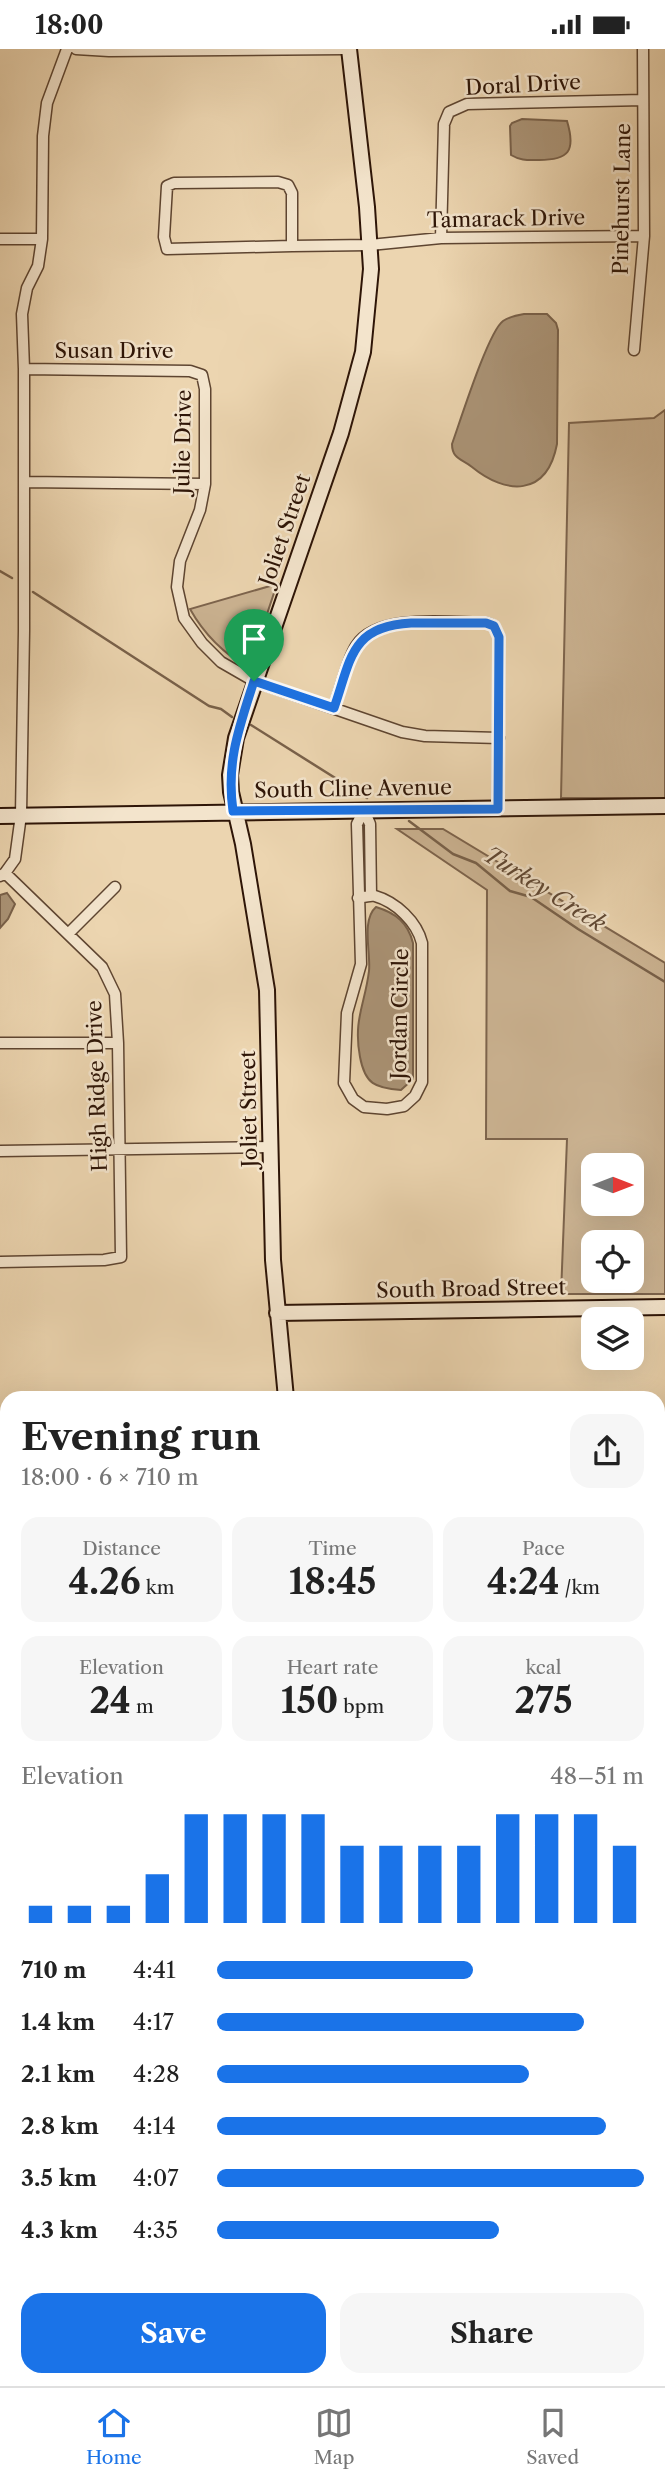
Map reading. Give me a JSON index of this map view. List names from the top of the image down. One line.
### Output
{"streets":{"street":["Doral Drive","Pinehurst Lane","Tamarack Drive","Susan Drive","Julie Drive","Joliet Street","South Cline Avenue","Jordan Circle","High Ridge Drive","South Broad Street"]},"crossings":[["Doral Drive","Pinehurst Lane"],["Doral Drive","Tamarack Drive"],["Pinehurst Lane","Tamarack Drive"],["Tamarack Drive","Joliet Street"],["Susan Drive","Julie Drive"],["Julie Drive","Joliet Street"],["Joliet Street","South Cline Avenue"],["Joliet Street","South Broad Street"],["South Cline Avenue","Jordan Circle"]],"water":["Turkey Creek"],"north":"right","page":{"status":"18:00","heading":["Evening run","18:00 · 6 × 710 m"],"stats":[["Distance","4.26 km"],["Time","18:45"],["Pace","4:24 /km"],["Elevation","24 m"],["Heart rate","150 bpm"],["kcal","275"]],"chart":["Elevation","48–51 m"],"list":[{"name":"710 m","note":"4:41"},{"name":"1.4 km","note":"4:17"},{"name":"2.1 km","note":"4:28"},{"name":"2.8 km","note":"4:14"},{"name":"3.5 km","note":"4:07"},{"name":"4.3 km","note":"4:35"}],"buttons":["Save","Share"],"tabs":["Home","Map","Saved"]}}
